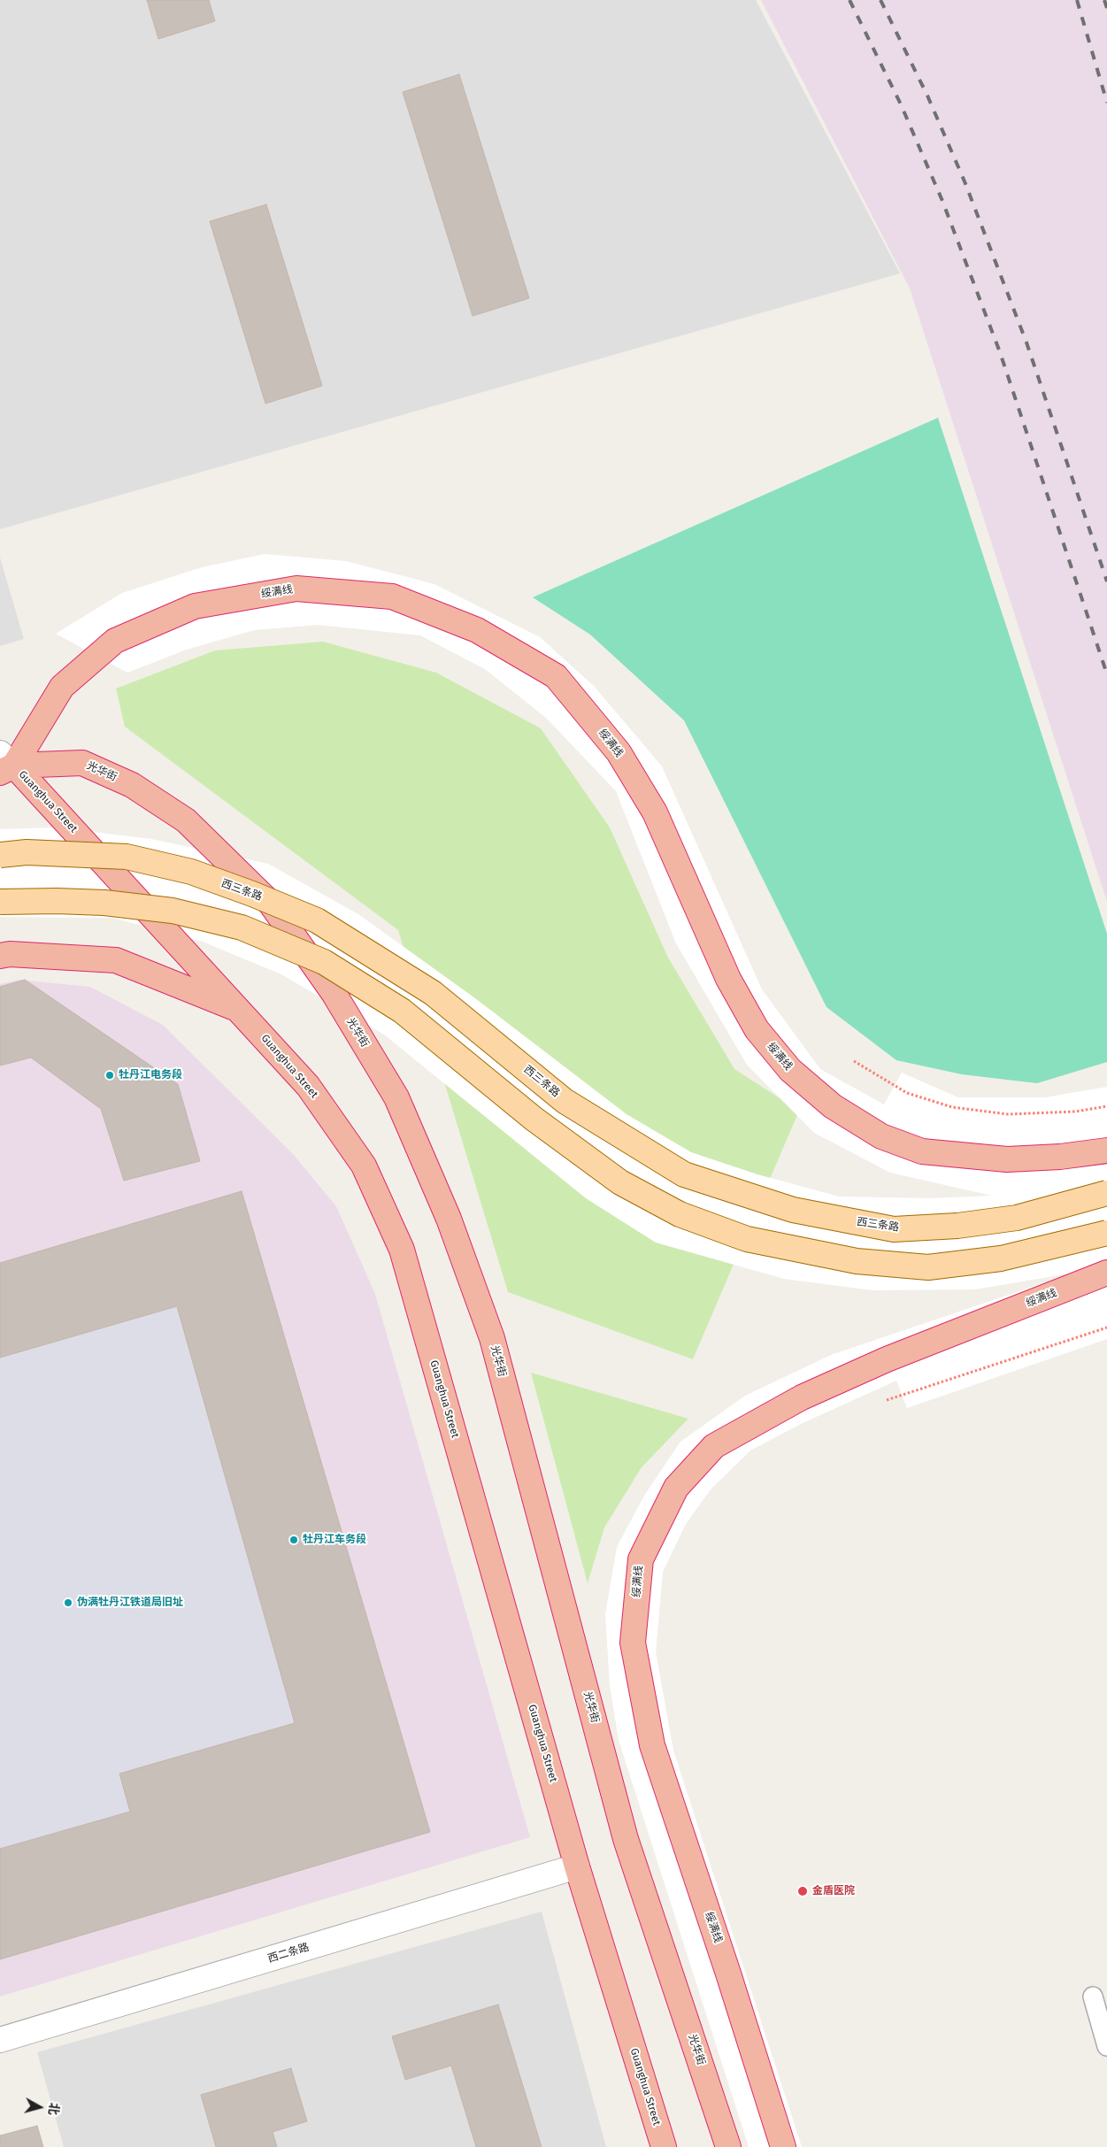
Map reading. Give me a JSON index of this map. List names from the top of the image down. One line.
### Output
{"streets":{"highway":["绥满线","光华街","Guanghua Street"],"main road":["西三条路"],"street":["西二条路"]},"crossings":[["绥满线","光华街"],["绥满线","Guanghua Street"],["光华街","Guanghua Street"],["Guanghua Street","西二条路"]],"places":["牡丹江电务段","牡丹江车务段","伪满牡丹江铁道局旧址","金盾医院"],"north":"right"}
